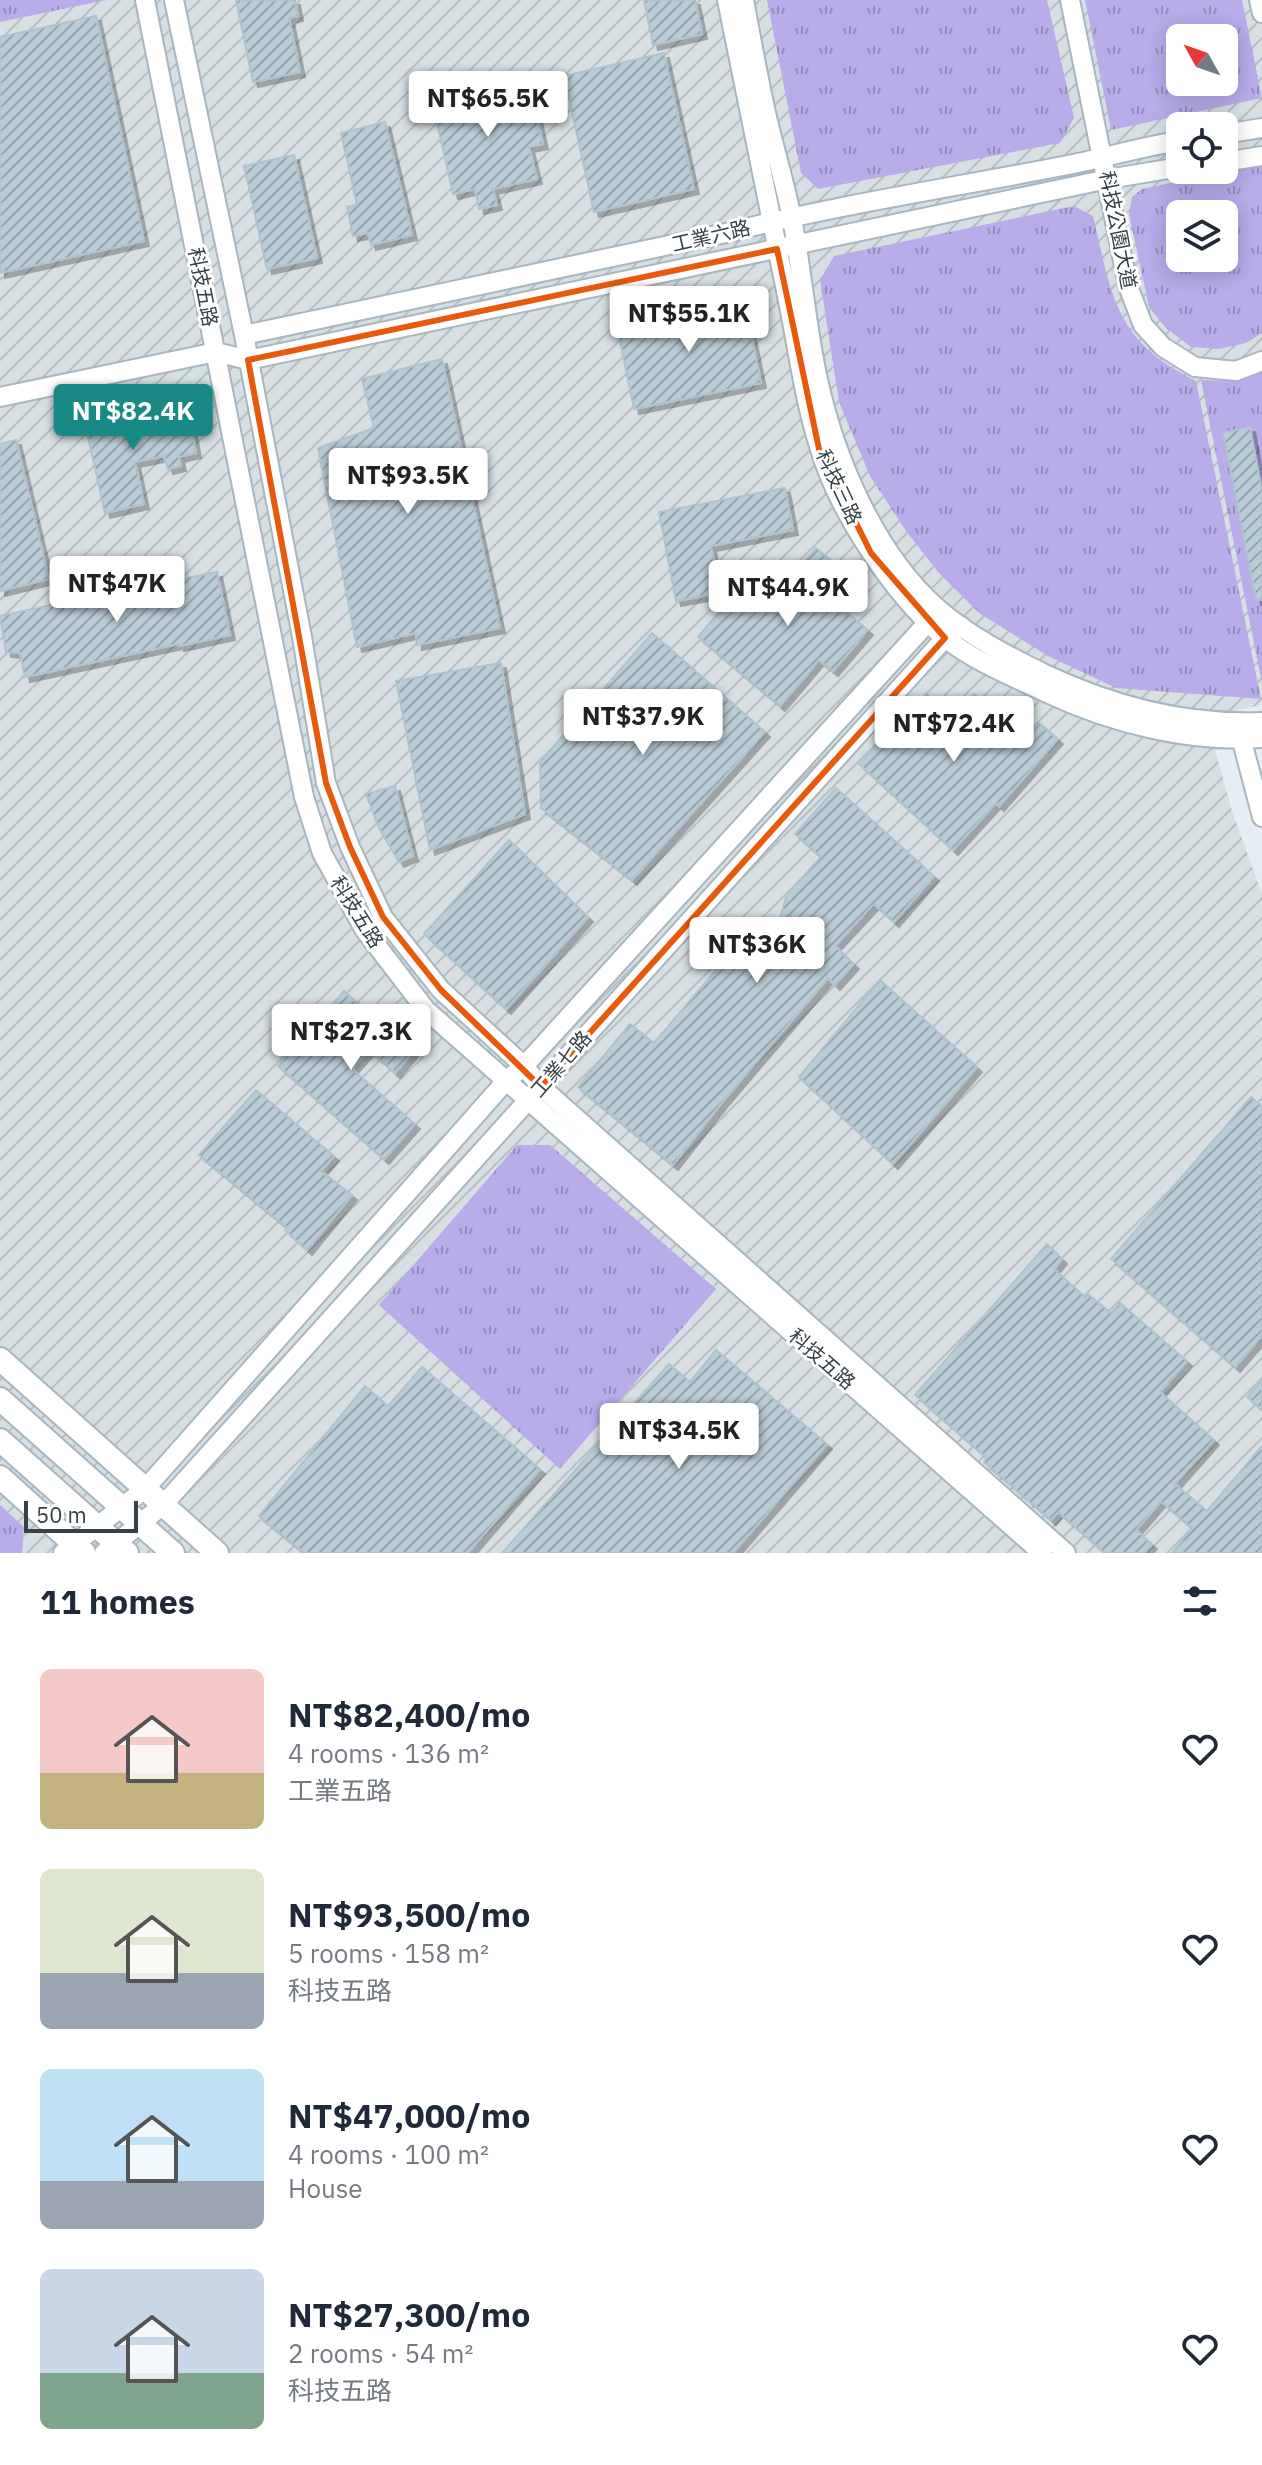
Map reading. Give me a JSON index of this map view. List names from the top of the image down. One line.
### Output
{"streets":{"street":["科技公園大道","工業六路","科技五路","科技三路","工業七路"]},"crossings":[["科技公園大道","工業六路"],["工業六路","科技五路"],["工業六路","科技三路"],["科技五路","工業七路"],["科技三路","工業七路"]],"scale_bar":"50 m","north":"top left","page":{"price":["NT$65.5K","NT$55.1K","NT$82.4K","NT$93.5K","NT$47K","NT$44.9K","NT$37.9K","NT$72.4K","NT$36K","NT$27.3K","NT$34.5K"],"scale":"50 m","heading":"11 homes","list":[{"name":"NT$82,400/mo","note":"4 rooms · 136 m² · 工業五路"},{"name":"NT$93,500/mo","note":"5 rooms · 158 m² · 科技五路"},{"name":"NT$47,000/mo","note":"4 rooms · 100 m² · House"},{"name":"NT$27,300/mo","note":"2 rooms · 54 m² · 科技五路"}]}}
